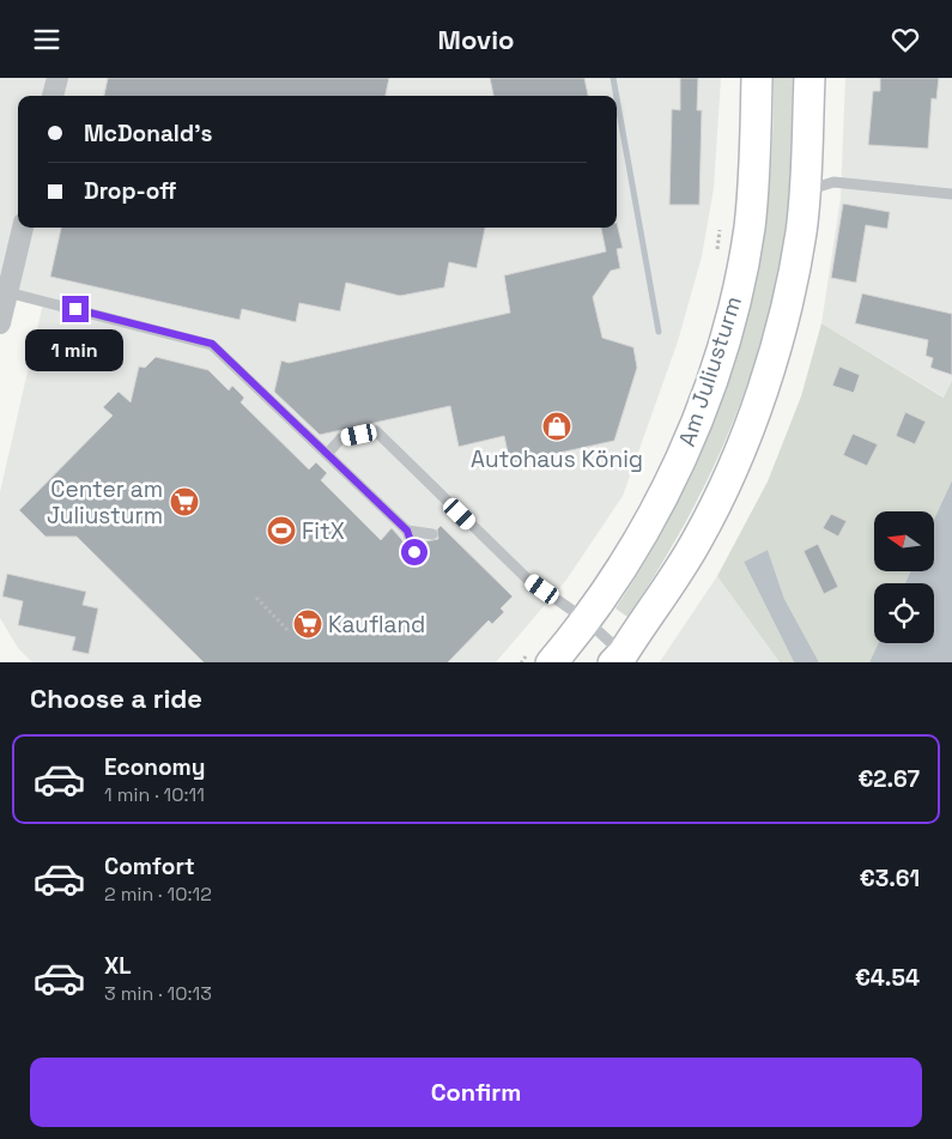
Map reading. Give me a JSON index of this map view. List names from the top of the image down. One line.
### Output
{"streets":{"main road":["Am Juliusturm"]},"places":{"shop":["Autohaus König"],"supermarket":["Center am Juliusturm","Kaufland"],"sports":["FitX"]},"north":"left","page":{"header":"Movio","banner":["McDonald's","Drop-off"],"bubble":"1 min","heading":"Choose a ride","list":[{"name":"Economy","note":"1 min · 10:11","value":"€2.67"},{"name":"Comfort","note":"2 min · 10:12","value":"€3.61"},{"name":"XL","note":"3 min · 10:13","value":"€4.54"}],"buttons":"Confirm"}}
